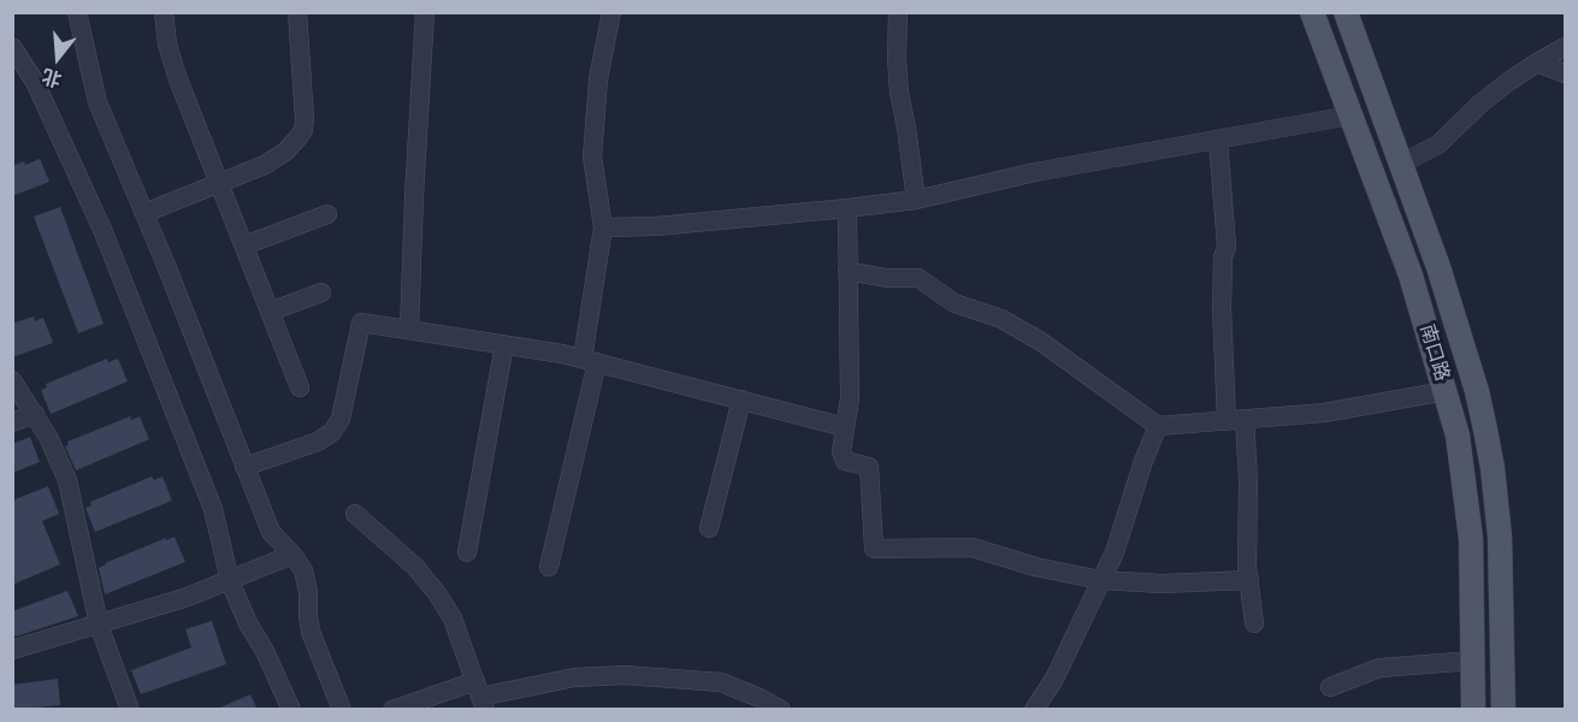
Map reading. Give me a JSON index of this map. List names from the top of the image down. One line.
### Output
{"streets":{"main road":["南口路"]},"north":"bottom"}
